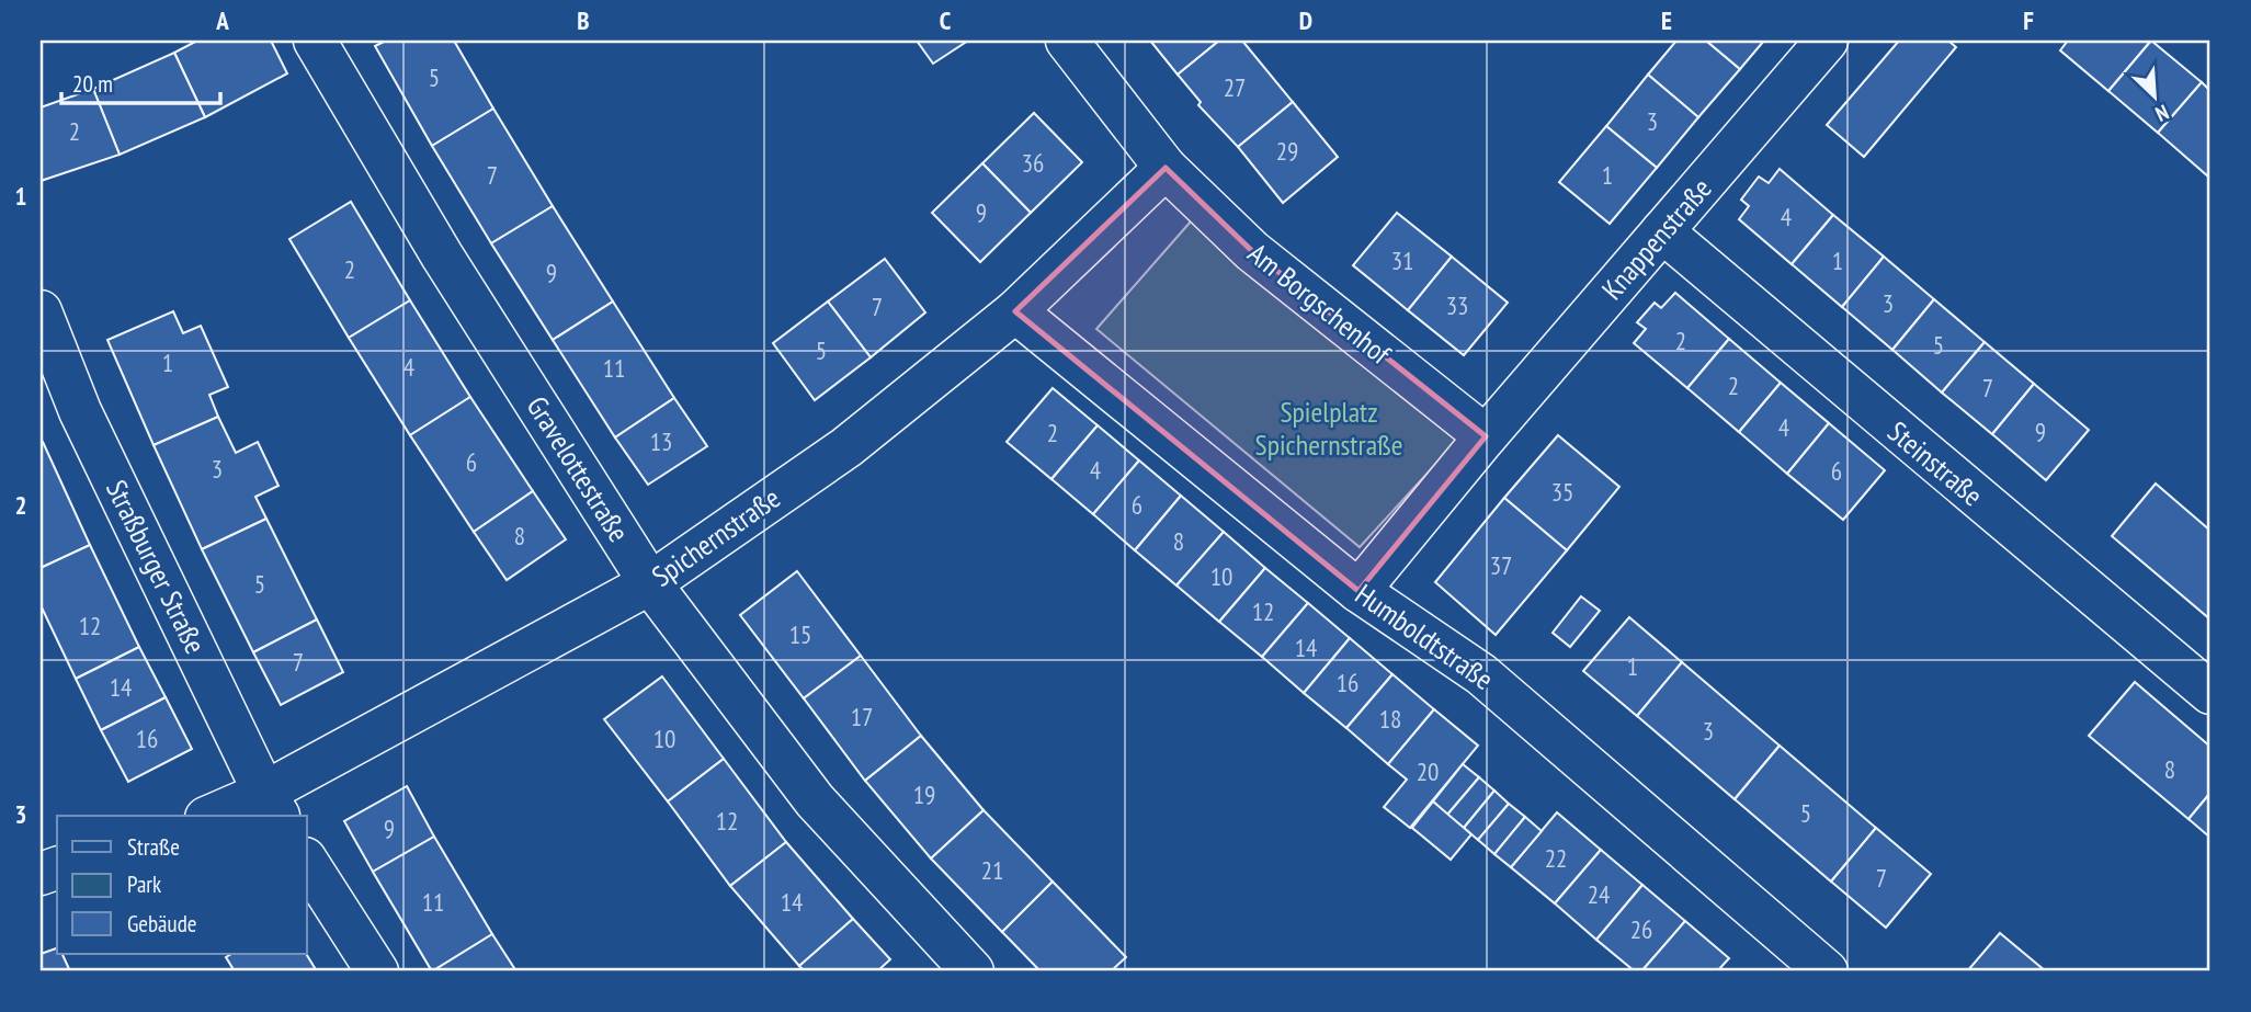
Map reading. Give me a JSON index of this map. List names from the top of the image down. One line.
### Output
{"streets":{"street":["Knappenstraße","Am Borgschenhof","Steinstraße","Gravelottestraße","Spichernstraße","Straßburger Straße","Humboldtstraße"]},"crossings":[["Knappenstraße","Am Borgschenhof"],["Knappenstraße","Steinstraße"],["Am Borgschenhof","Spichernstraße"],["Gravelottestraße","Spichernstraße"],["Spichernstraße","Straßburger Straße"],["Spichernstraße","Humboldtstraße"]],"parks":["Spielplatz Spichernstraße"],"house_numbers":["5","27","3","2","29","36","7","1","9","4","31","1","2","9","3","33","7","2","5","5","1","4","11","2","7","4","9","2","13","6","3","4","6","35","6","8","8","37","10","5","12","12","15","14","7","1","16","14","17","18","3","16","10","8","20","19","5","12","9","22","21","7","24","11","14","26"],"legend":["Straße","Park","Gebäude"],"scale_bar":"20 m","north":"bottom right","grid":{"columns":["A","B","C","D","E","F"],"rows":["1","2","3"]}}
